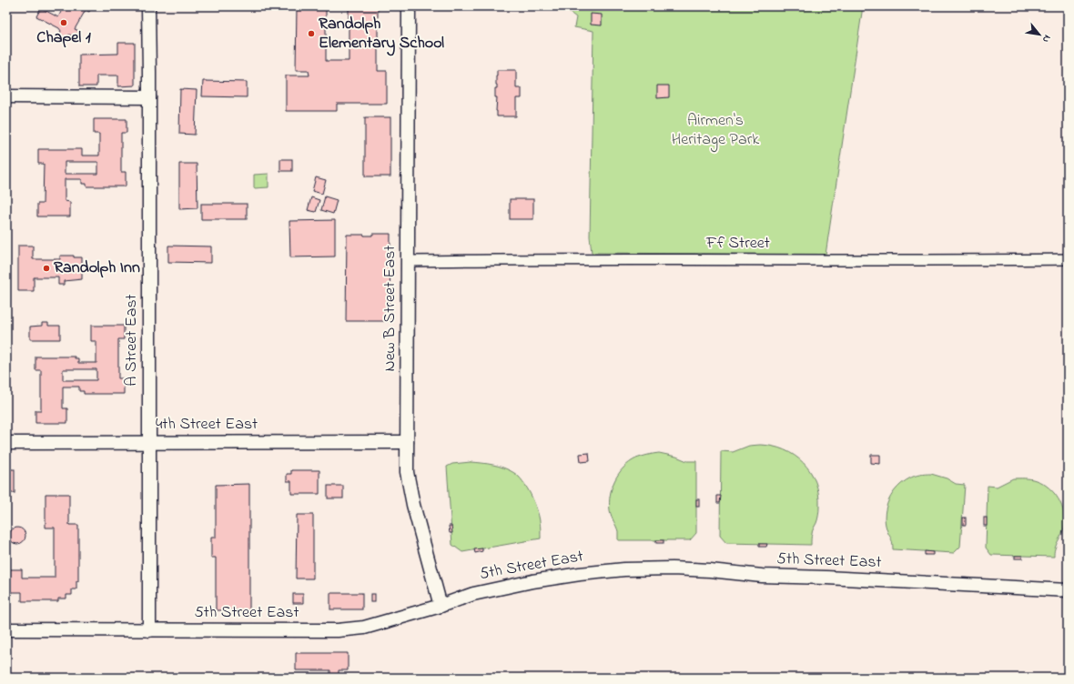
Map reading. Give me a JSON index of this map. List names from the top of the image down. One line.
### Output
{"streets":{"street":["Ff Street","New B Street East","A Street East","4th Street East","5th Street East"]},"crossings":[["Ff Street","New B Street East"],["New B Street East","4th Street East"],["New B Street East","5th Street East"],["A Street East","4th Street East"],["A Street East","5th Street East"]],"parks":["Airmen's Heritage Park"],"places":["Chapel 1","Randolph Elementary School","Randolph Inn"],"north":"bottom right"}
